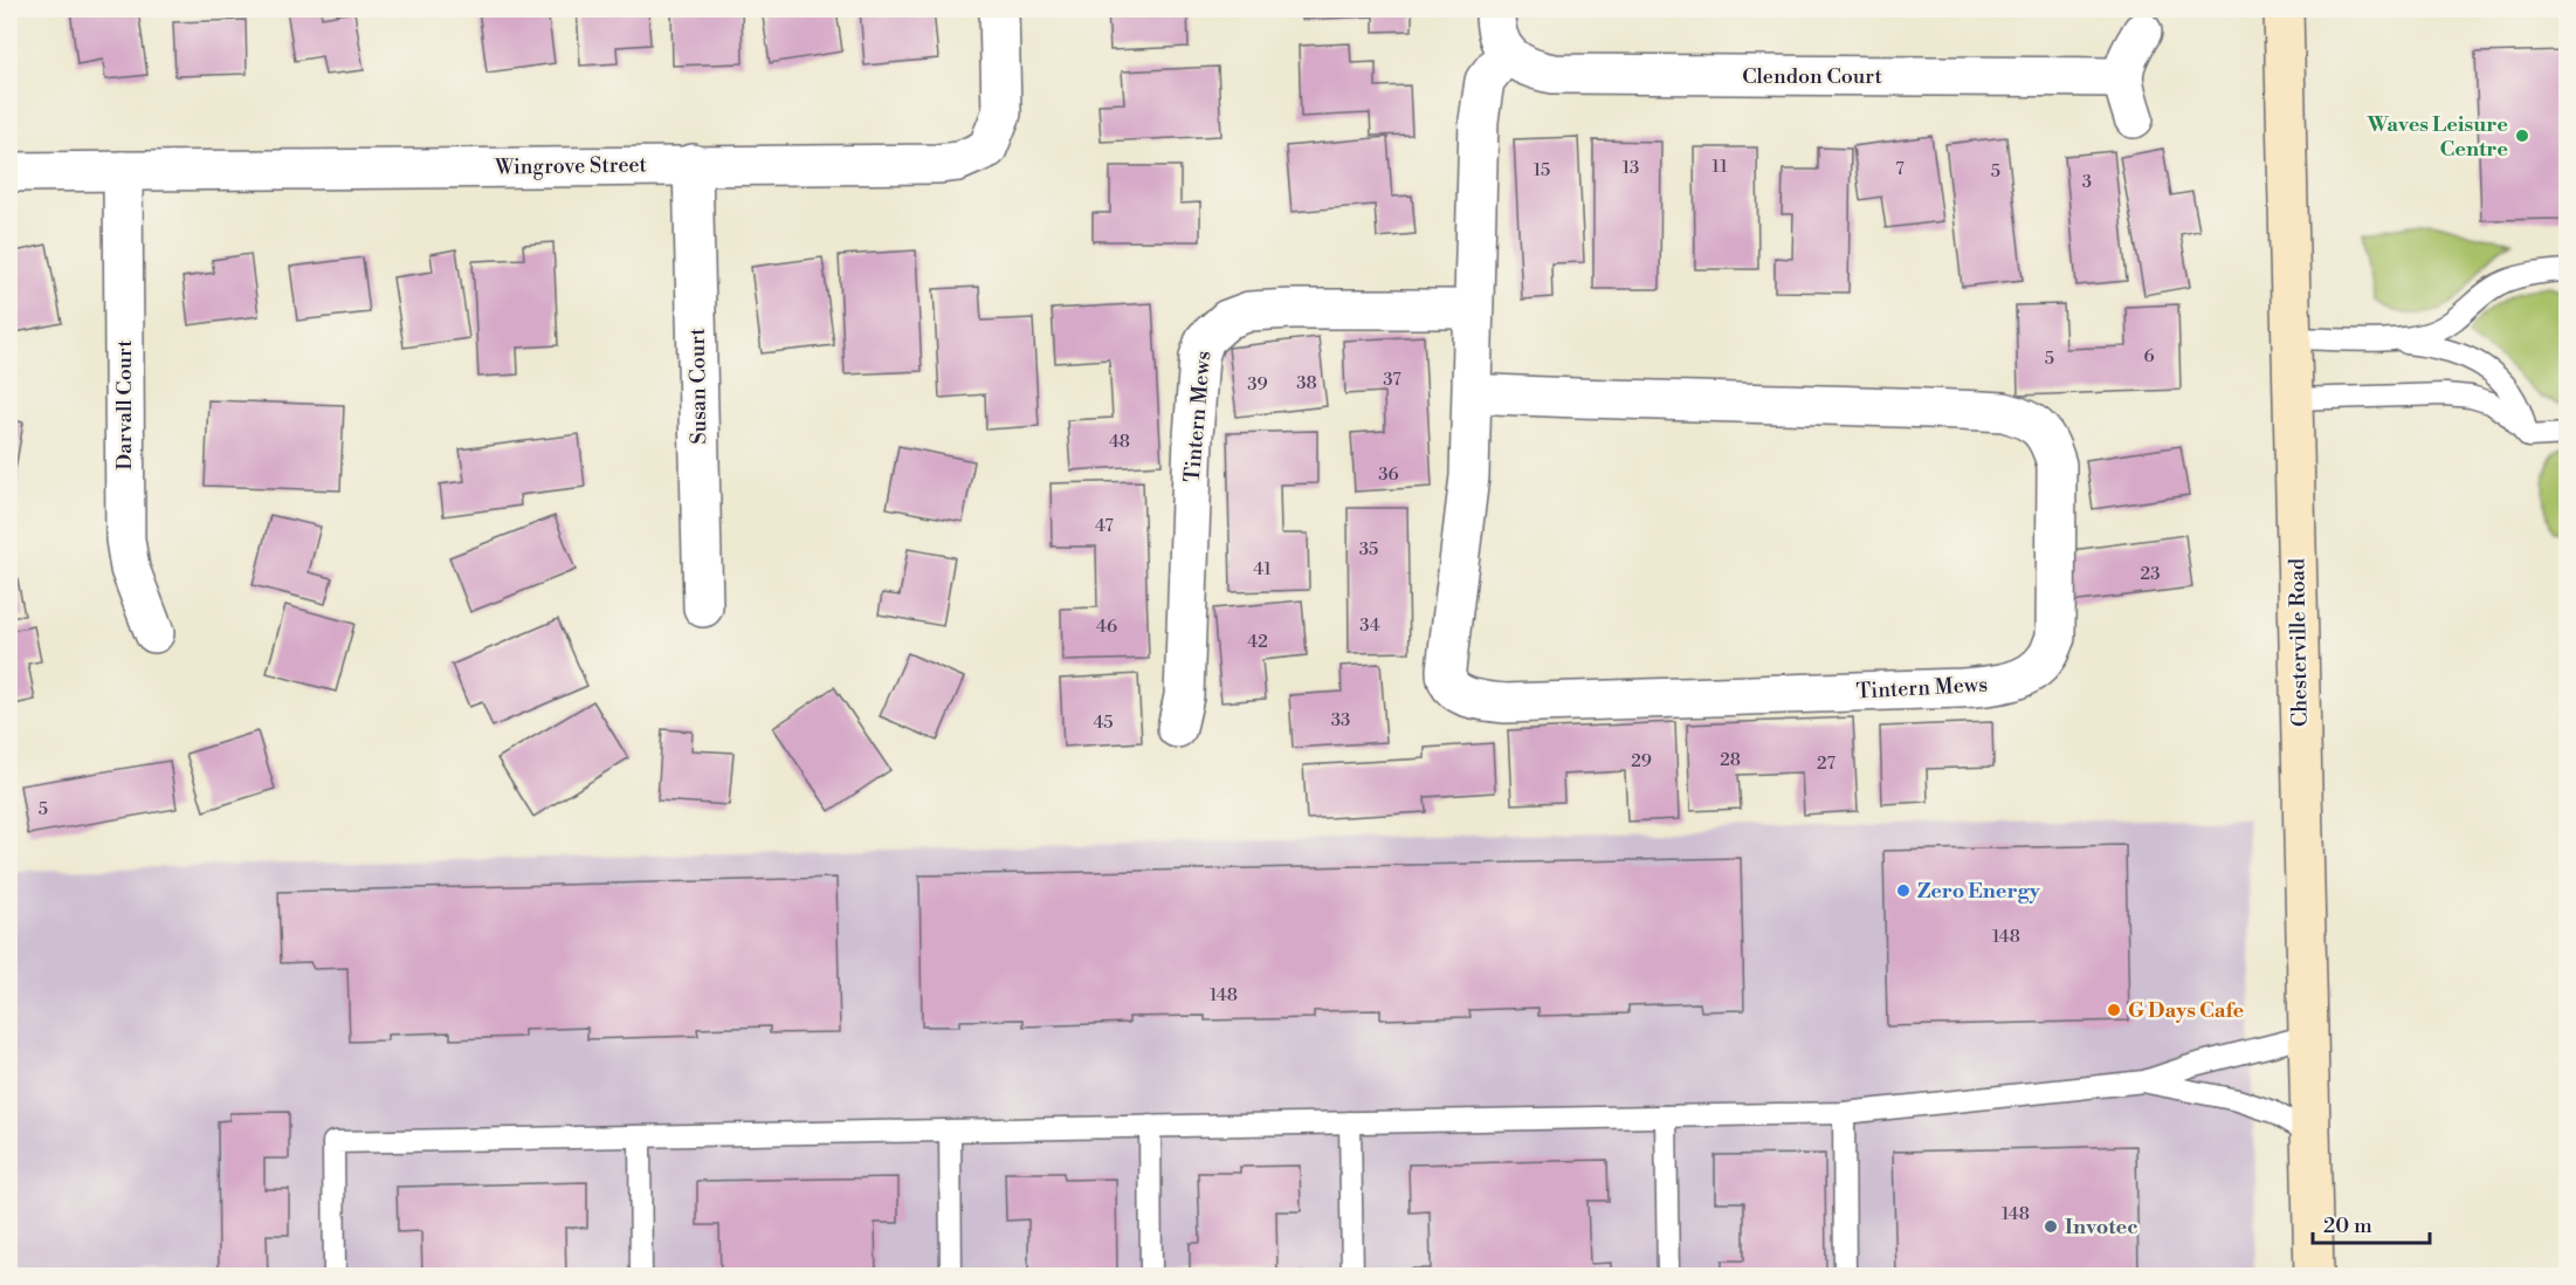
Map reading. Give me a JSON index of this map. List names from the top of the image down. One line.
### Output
{"streets":{"main road":["Chesterville Road"],"street":["Clendon Court","Wingrove Street","Susan Court","Darvall Court","Tintern Mews"]},"crossings":[["Clendon Court","Tintern Mews"],["Wingrove Street","Susan Court"],["Wingrove Street","Darvall Court"]],"places":["Waves Leisure Centre","Zero Energy","G Days Cafe","Invotec"],"house_numbers":["11","13","7","15","5","3","6","5","37","38","39","48","36","47","35","41","23","34","46","42","33","45","28","29","27","5","148","148","148"],"scale_bar":"20 m"}
